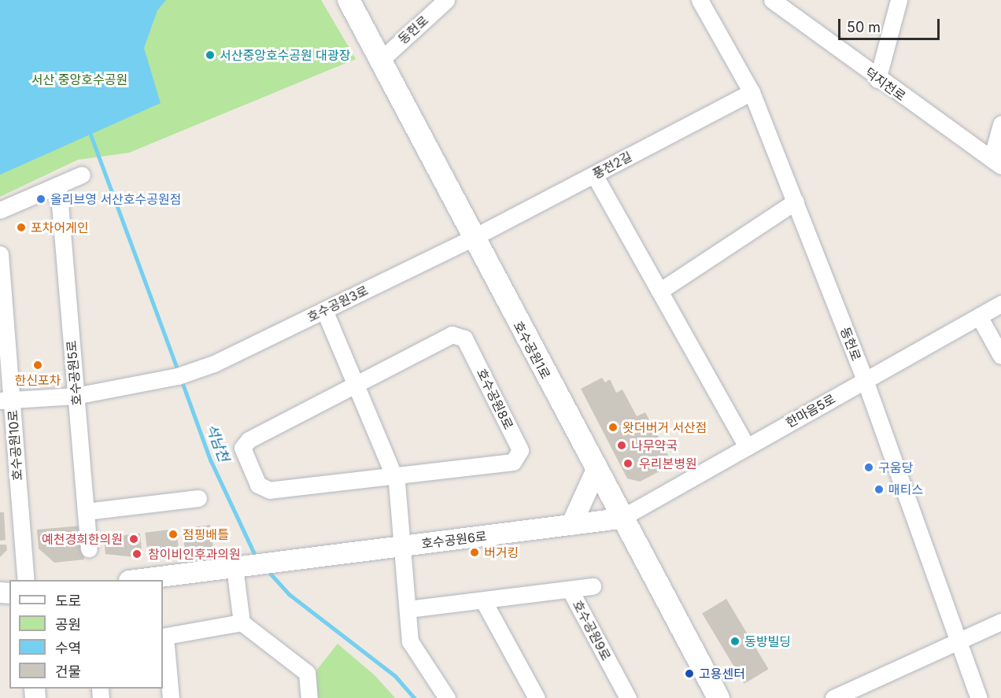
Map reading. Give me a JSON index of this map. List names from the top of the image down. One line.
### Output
{"streets":{"main road":["호수공원1로"],"street":["동헌로","덕지천로","풍전2길","호수공원3로","호수공원5로","호수공원8로","한마음5로","호수공원10로","호수공원6로","호수공원9로"]},"crossings":[["동헌로","풍전2길"],["동헌로","호수공원1로"],["동헌로","한마음5로"],["풍전2길","호수공원3로"],["풍전2길","호수공원1로"],["호수공원3로","호수공원1로"],["호수공원3로","호수공원5로"],["호수공원1로","한마음5로"],["호수공원1로","호수공원6로"],["한마음5로","호수공원6로"]],"water":["석남천"],"parks":["서산 중앙호수공원"],"places":["서산중앙호수공원 대광장","올리브영 서산호수공원점","포차어게인","한신포차","왓더버거 서산점","나무약국","우리본병원","구움당","매티스","점핑배틀","예천경희한의원","버거킹","참이비인후과의원","동방빌딩","고용센터"],"legend":["도로","공원","수역","건물"],"scale_bar":"50 m"}
